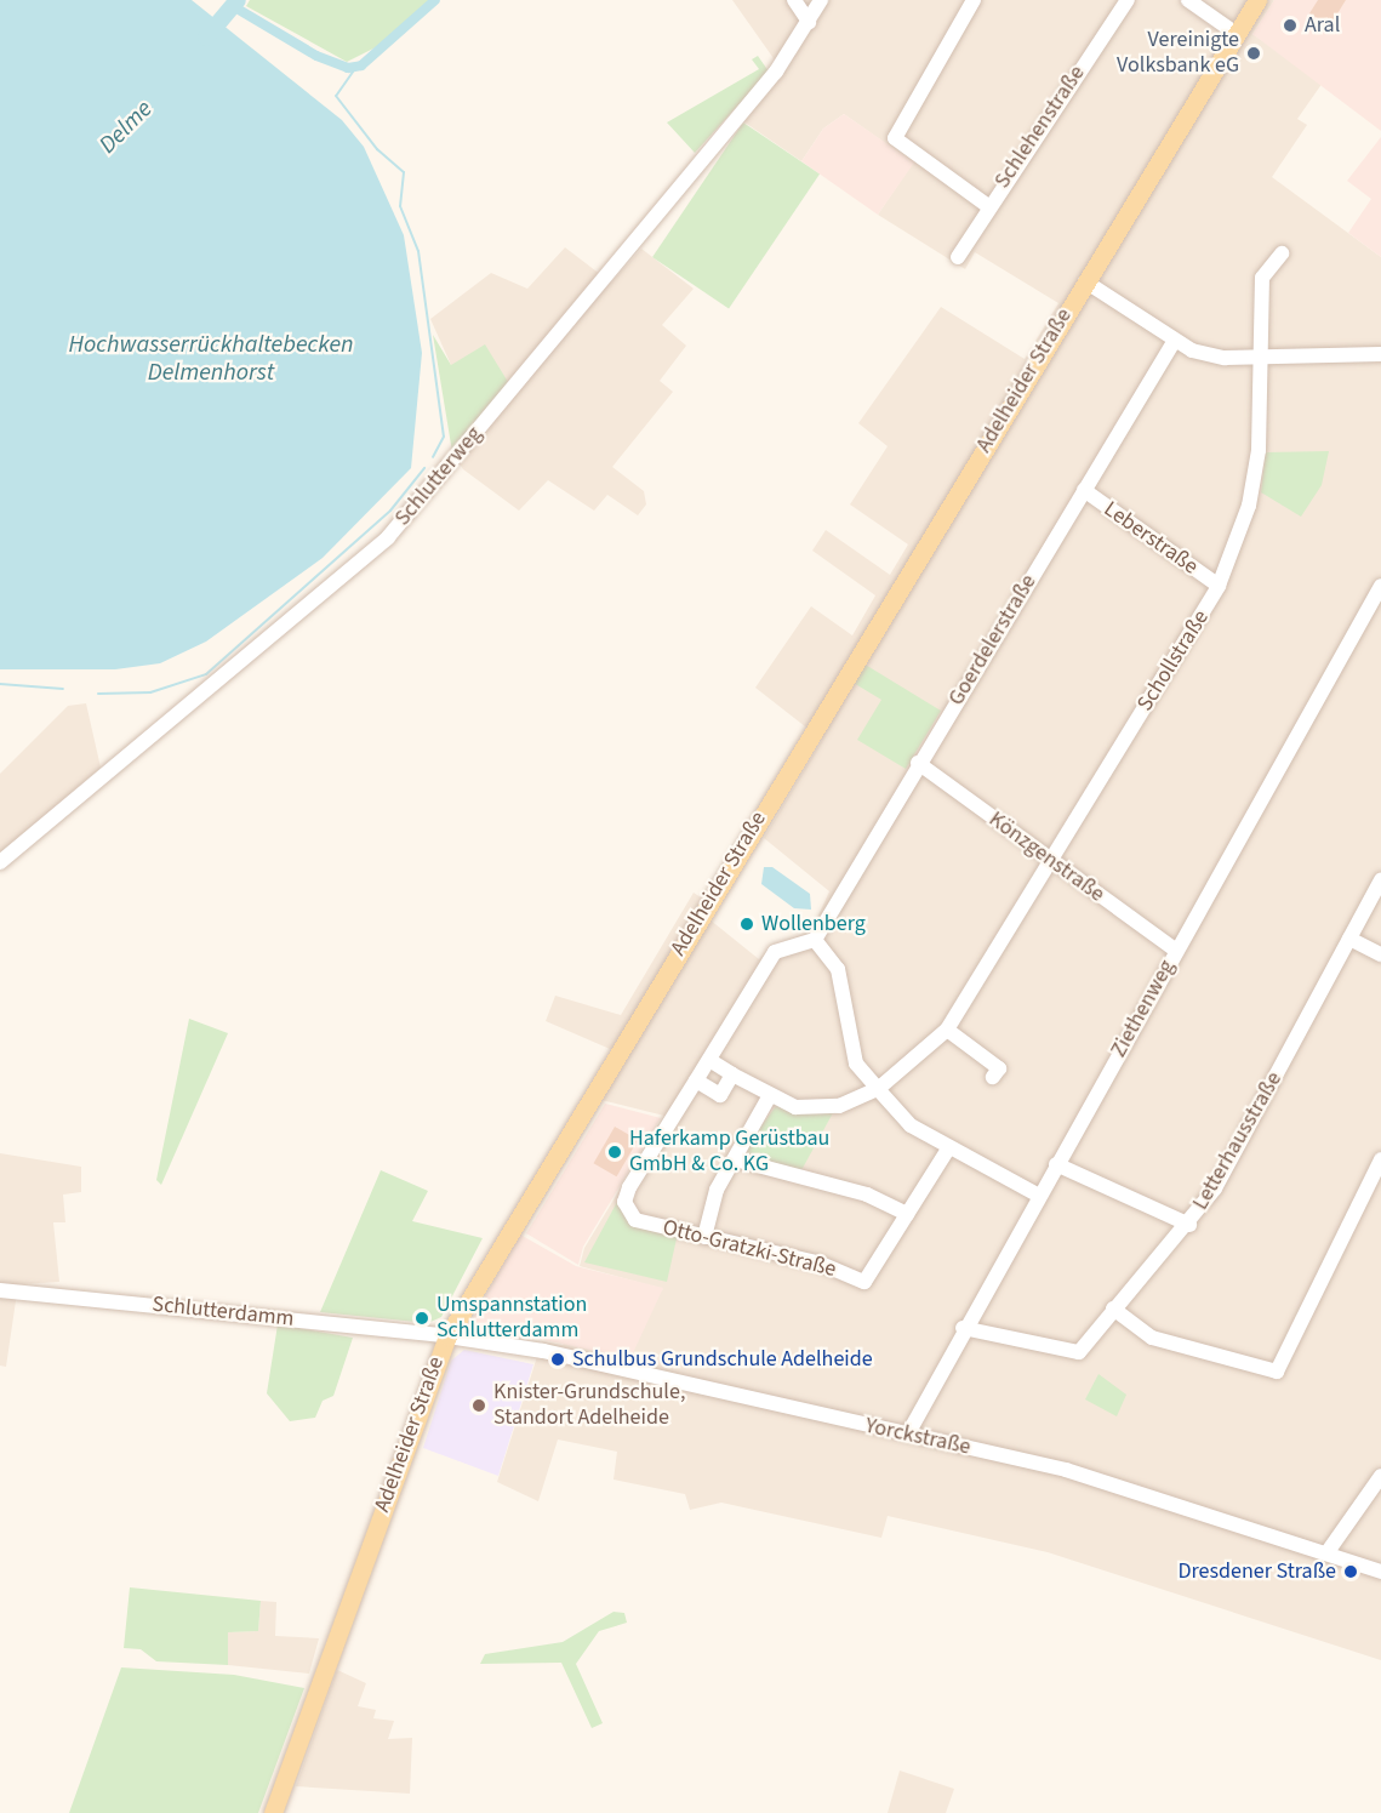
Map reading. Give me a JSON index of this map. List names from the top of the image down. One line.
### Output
{"streets":{"main road":["Adelheider Straße"],"street":["Schlehenstraße","Schlutterweg","Leberstraße","Goerdelerstraße","Schollstraße","Könzgenstraße","Ziethenweg","Letterhausstraße","Otto-Gratzki-Straße","Schlutterdamm","Yorckstraße"]},"crossings":[["Adelheider Straße","Schlutterdamm"],["Adelheider Straße","Yorckstraße"],["Leberstraße","Goerdelerstraße"],["Leberstraße","Schollstraße"],["Goerdelerstraße","Könzgenstraße"],["Schollstraße","Könzgenstraße"],["Könzgenstraße","Ziethenweg"],["Ziethenweg","Letterhausstraße"],["Ziethenweg","Yorckstraße"],["Schlutterdamm","Yorckstraße"]],"water":["Delme","Hochwasserrückhaltebecken Delmenhorst"],"places":["Aral","Vereinigte Volksbank eG","Wollenberg","Haferkamp Gerüstbau GmbH & Co. KG","Umspannstation Schlutterdamm","Schulbus Grundschule Adelheide","Knister-Grundschule, Standort Adelheide","Dresdener Straße"]}
